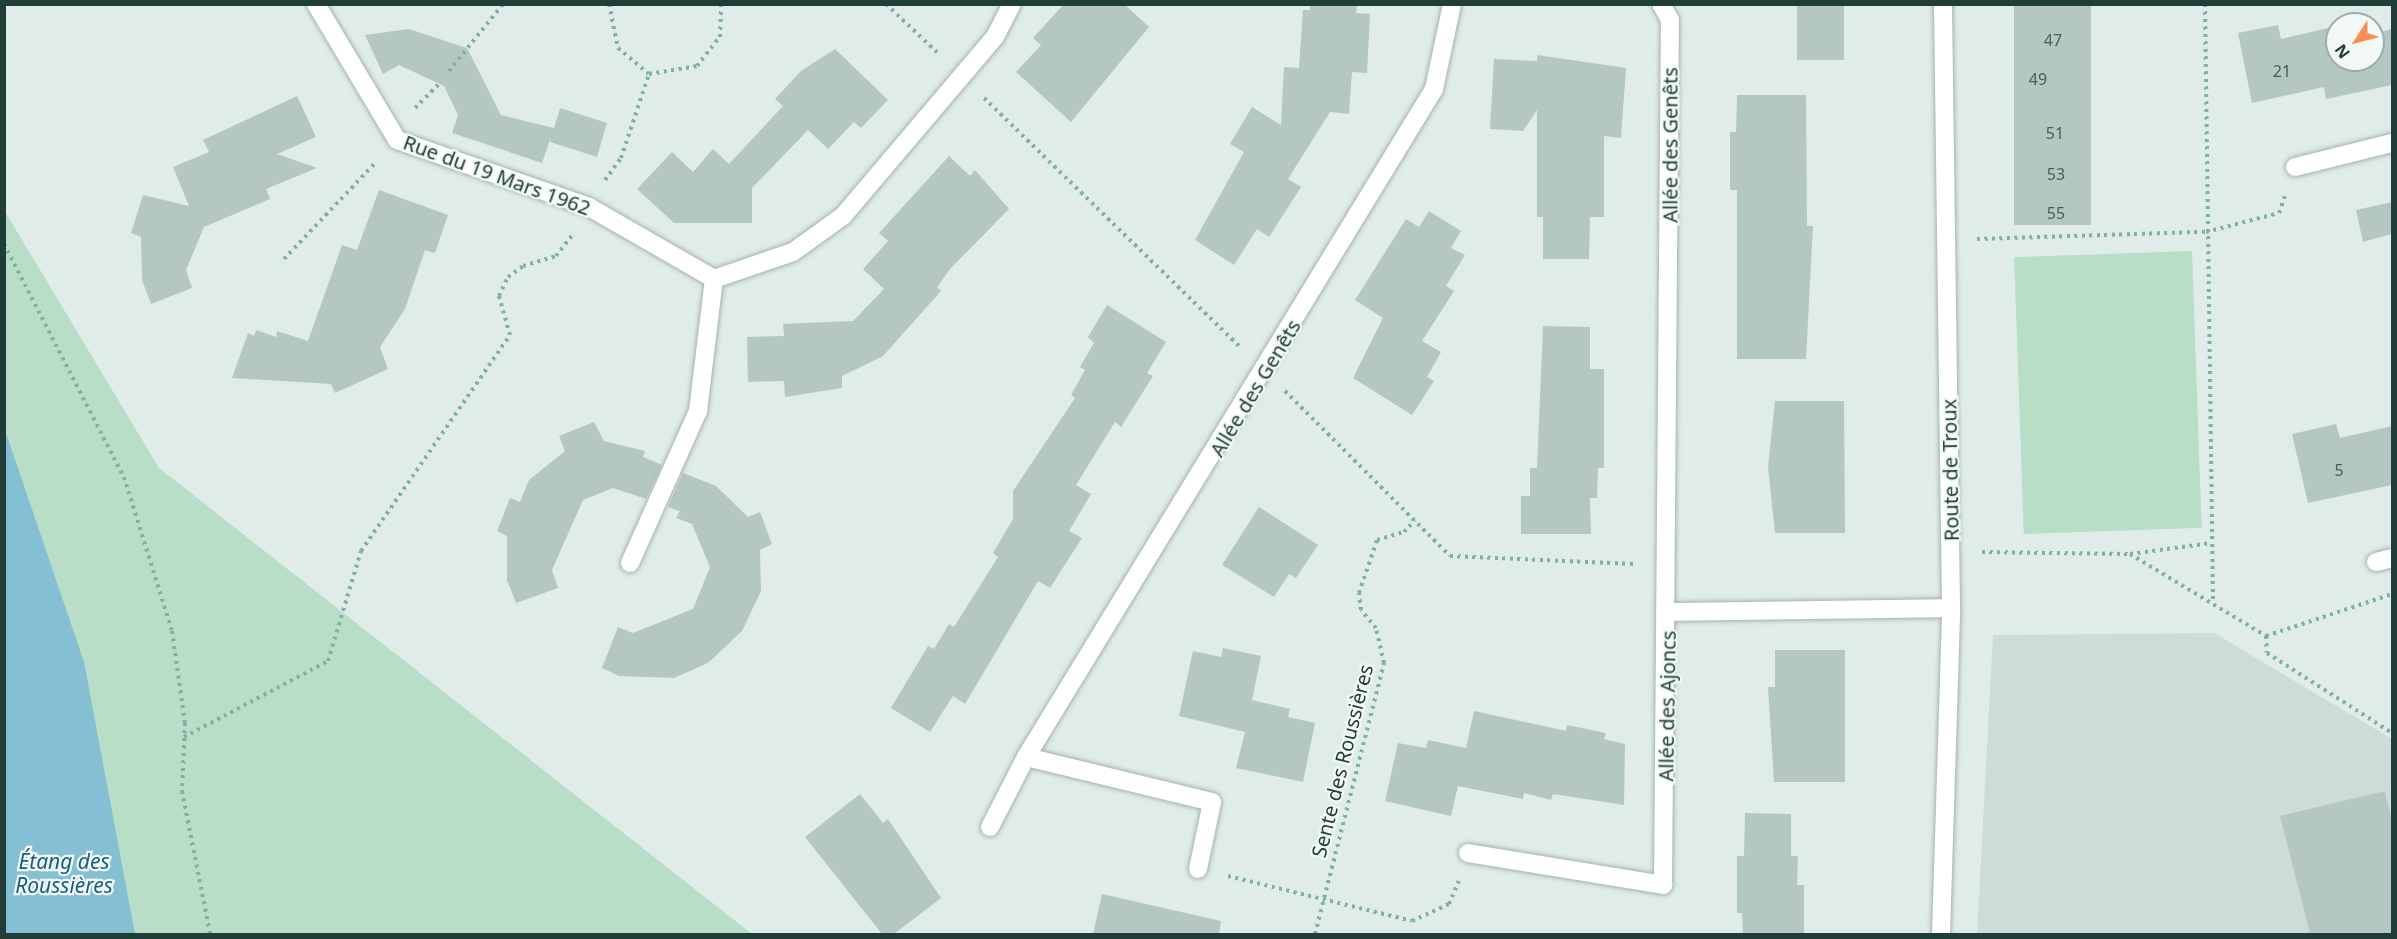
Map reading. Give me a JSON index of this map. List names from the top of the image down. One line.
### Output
{"streets":{"street":["Allée des Genêts","Rue du 19 Mars 1962","Route de Troux","Allée des Ajoncs"],"path":["Sente des Roussières"]},"crossings":[["Allée des Genêts","Allée des Ajoncs"],["Route de Troux","Allée des Ajoncs"]],"water":["Étang des Roussières"],"house_numbers":["47","21","49","51","53","55","5"],"north":"bottom left"}
